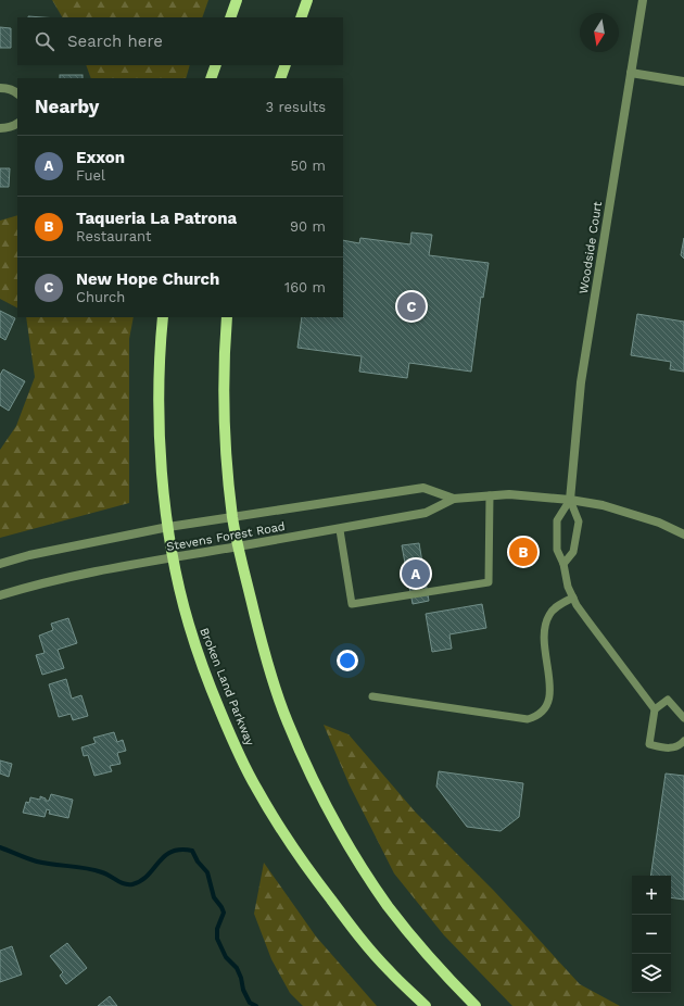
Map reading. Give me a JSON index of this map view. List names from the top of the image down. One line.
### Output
{"streets":{"main road":["Broken Land Parkway"],"street":["Woodside Court","Stevens Forest Road"]},"crossings":[["Woodside Court","Stevens Forest Road"],["Stevens Forest Road","Broken Land Parkway"]],"north":"bottom","page":{"search":"Search here","heading":["Nearby","3 results"],"list":[{"mark":"A","name":"Exxon","note":"Fuel","value":"50 m"},{"mark":"B","name":"Taqueria La Patrona","note":"Restaurant","value":"90 m"},{"mark":"C","name":"New Hope Church","note":"Church","value":"160 m"}],"pins":["C","B","A"],"map_buttons":["+","−"]}}
